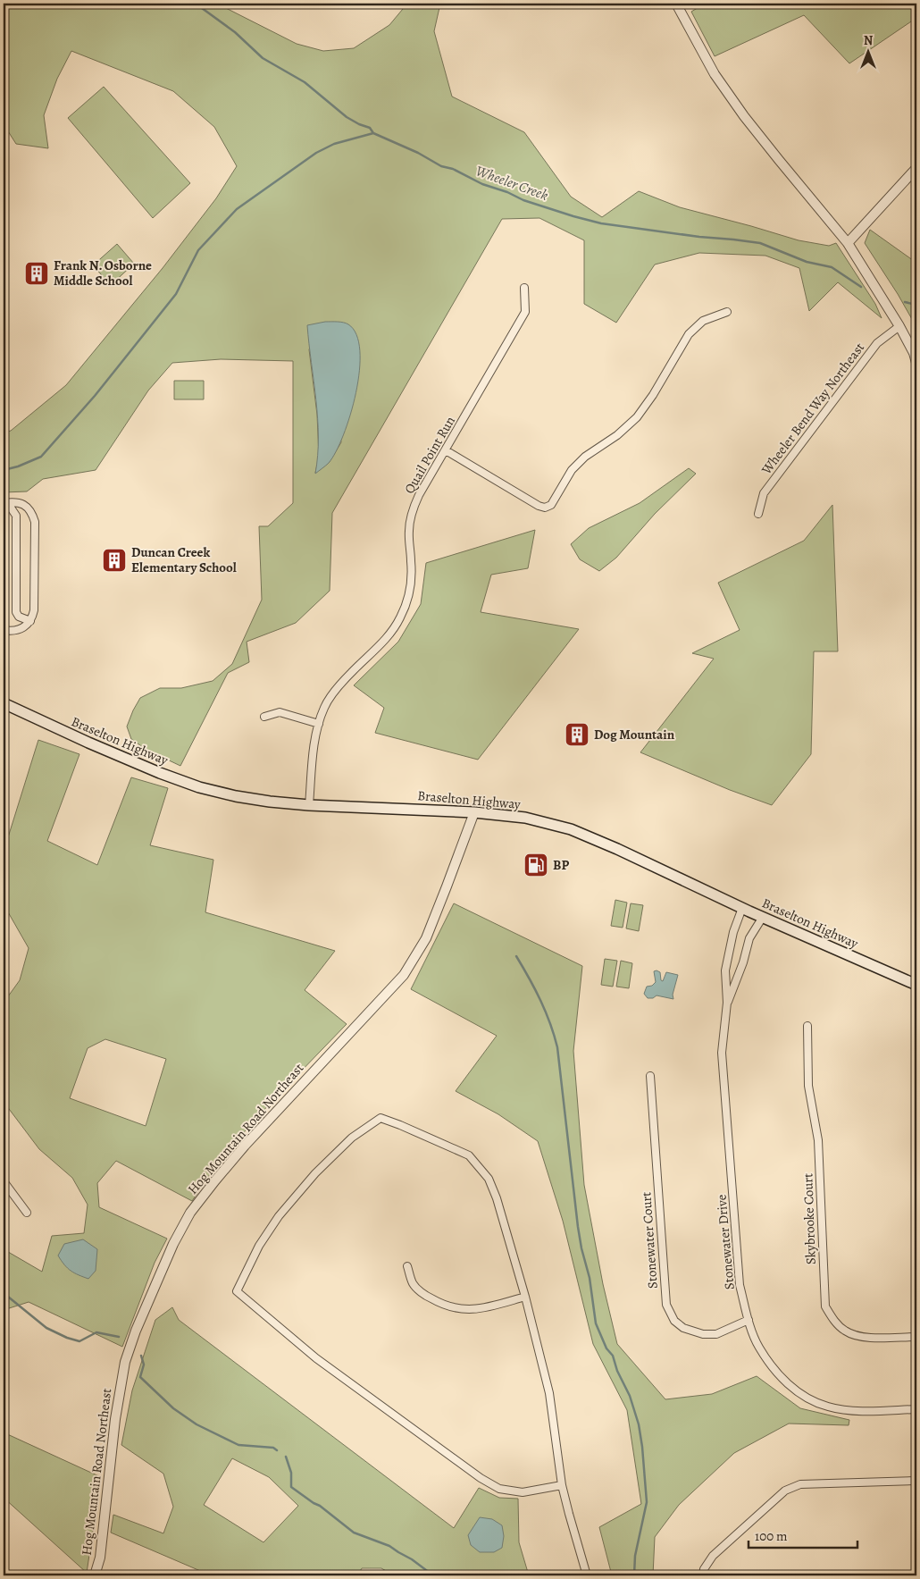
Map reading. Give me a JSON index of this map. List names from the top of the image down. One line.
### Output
{"streets":{"main road":["Braselton Highway"],"street":["Wheeler Bend Way Northeast","Quail Point Run","Hog Mountain Road Northeast","Skybrooke Court","Stonewater Court","Stonewater Drive"]},"crossings":[["Quail Point Run","Braselton Highway"],["Braselton Highway","Hog Mountain Road Northeast"],["Braselton Highway","Stonewater Drive"],["Stonewater Court","Stonewater Drive"]],"water":["Wheeler Creek"],"places":{"building":["Frank N. Osborne Middle School","Duncan Creek Elementary School","Dog Mountain"],"fuel station":["BP"]},"scale_bar":"100 m","north":"top"}
